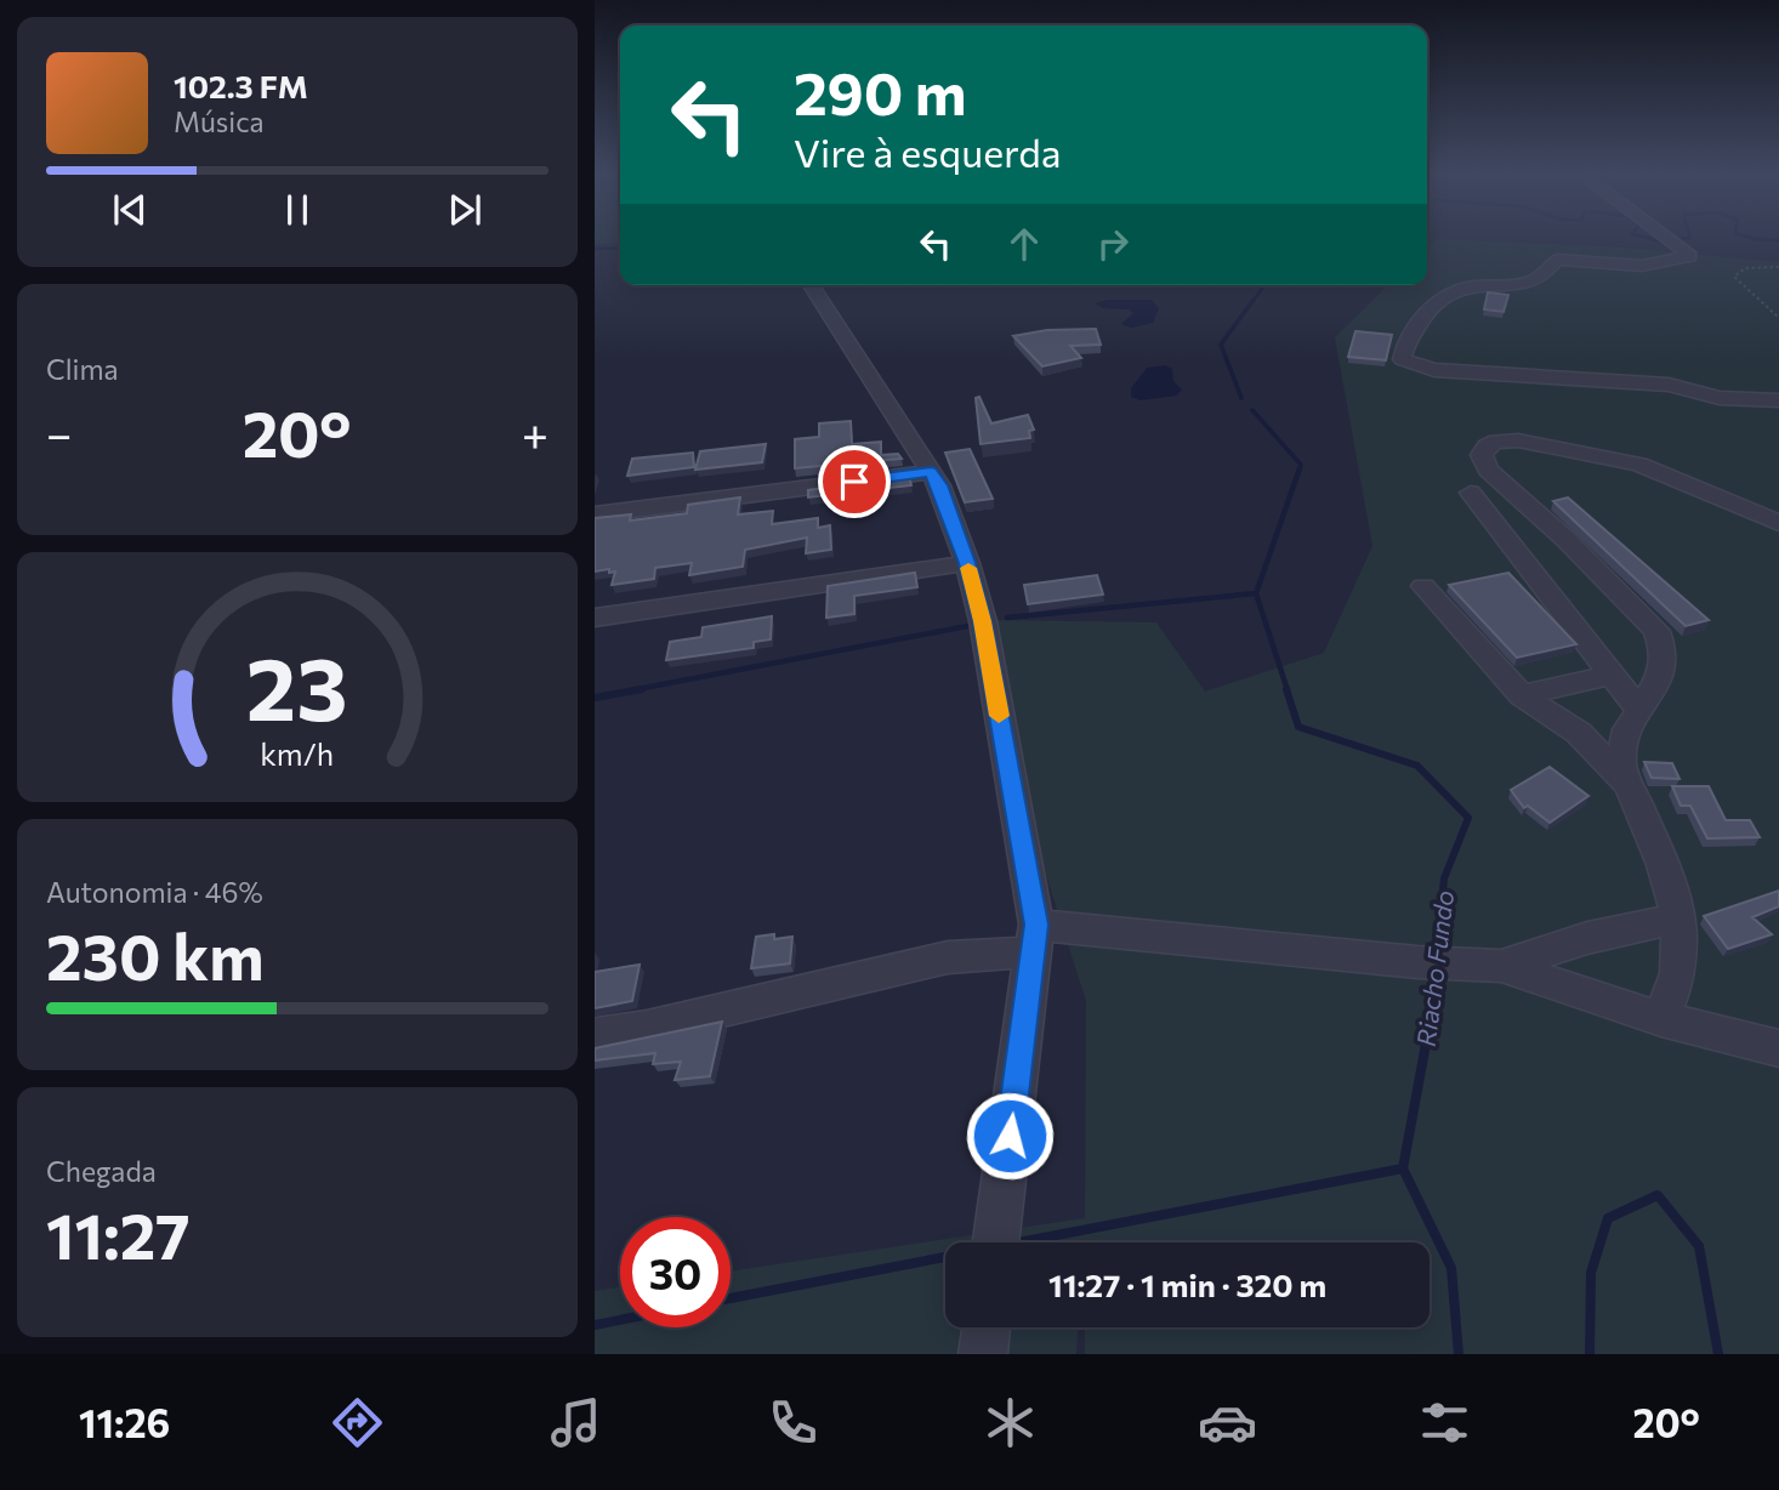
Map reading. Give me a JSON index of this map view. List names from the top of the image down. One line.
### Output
{"water":["Riacho Fundo"],"page":{"turn":["290 m","Vire à esquerda"],"song":["102.3 FM","Música"],"tile":["Clima",["Autonomia · 46%","230 km"],["Chegada","11:27"]],"heat":["−","20°","+"],"limit":"30","trip":"11:27 · 1 min · 320 m","tabs":["11:26","20°"],"gauge":["23","km/h"]}}
